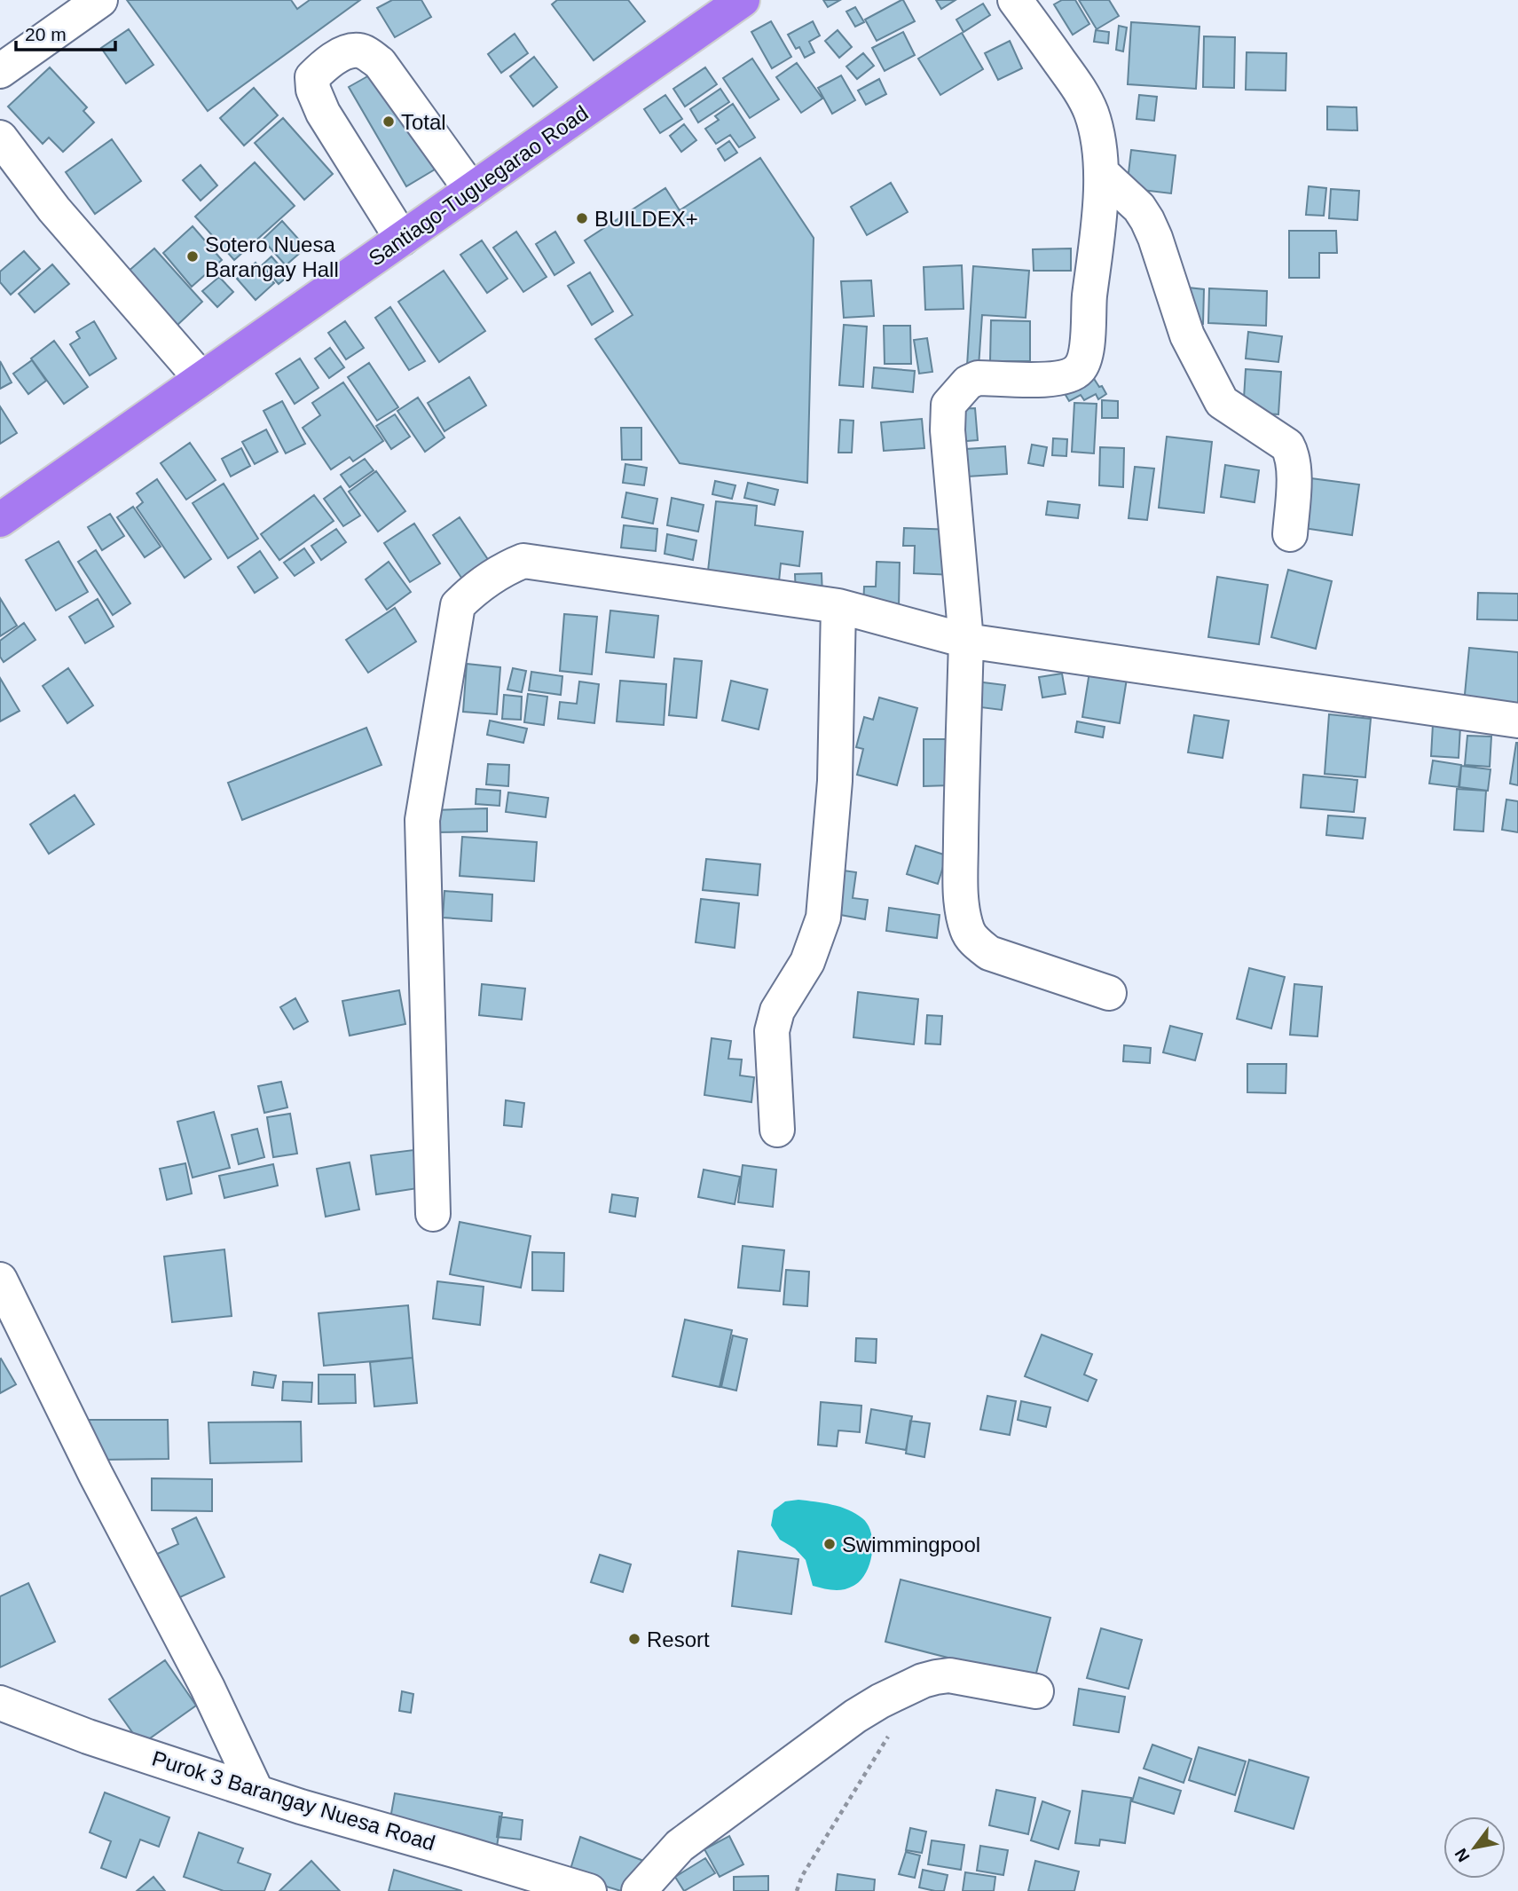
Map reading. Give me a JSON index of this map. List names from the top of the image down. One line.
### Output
{"streets":{"highway":["Santiago-Tuguegarao Road"],"street":["Purok 3 Barangay Nuesa Road"]},"places":["Total","BUILDEX+","Sotero Nuesa Barangay Hall","Swimmingpool","Resort"],"scale_bar":"20 m","north":"bottom left"}
